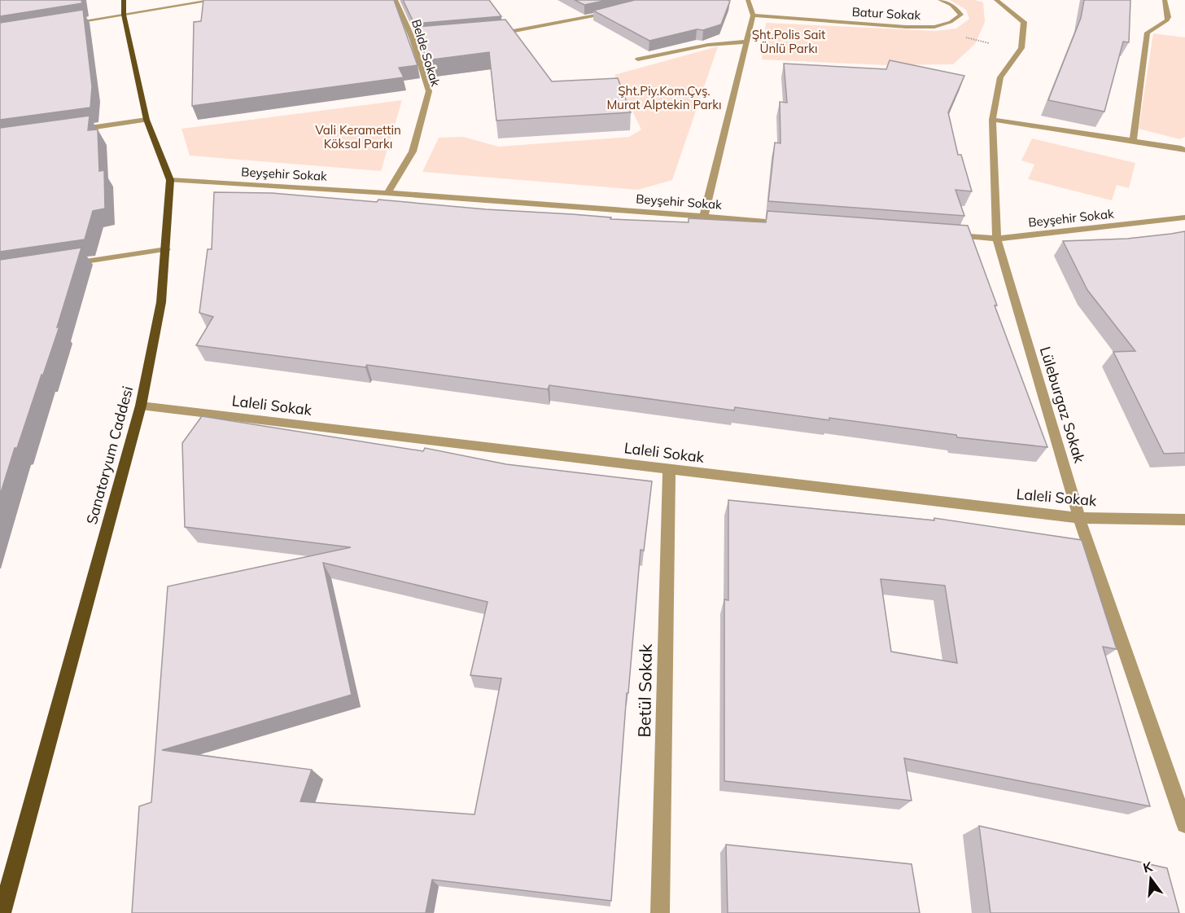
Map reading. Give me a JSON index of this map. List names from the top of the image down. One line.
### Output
{"streets":{"main road":["Sanatoryum Caddesi"],"street":["Batur Sokak","Belde Sokak","Beyşehir Sokak","Lüleburgaz Sokak","Laleli Sokak","Betül Sokak"]},"crossings":[["Belde Sokak","Beyşehir Sokak"],["Beyşehir Sokak","Lüleburgaz Sokak"],["Beyşehir Sokak","Sanatoryum Caddesi"],["Lüleburgaz Sokak","Laleli Sokak"],["Laleli Sokak","Sanatoryum Caddesi"],["Laleli Sokak","Betül Sokak"]],"parks":["Şht.Polis Sait Ünlü Parkı","Şht.Piy.Kom.Çvş. Murat Alptekin Parkı","Vali Keramettin Köksal Parkı"],"north":"top"}
